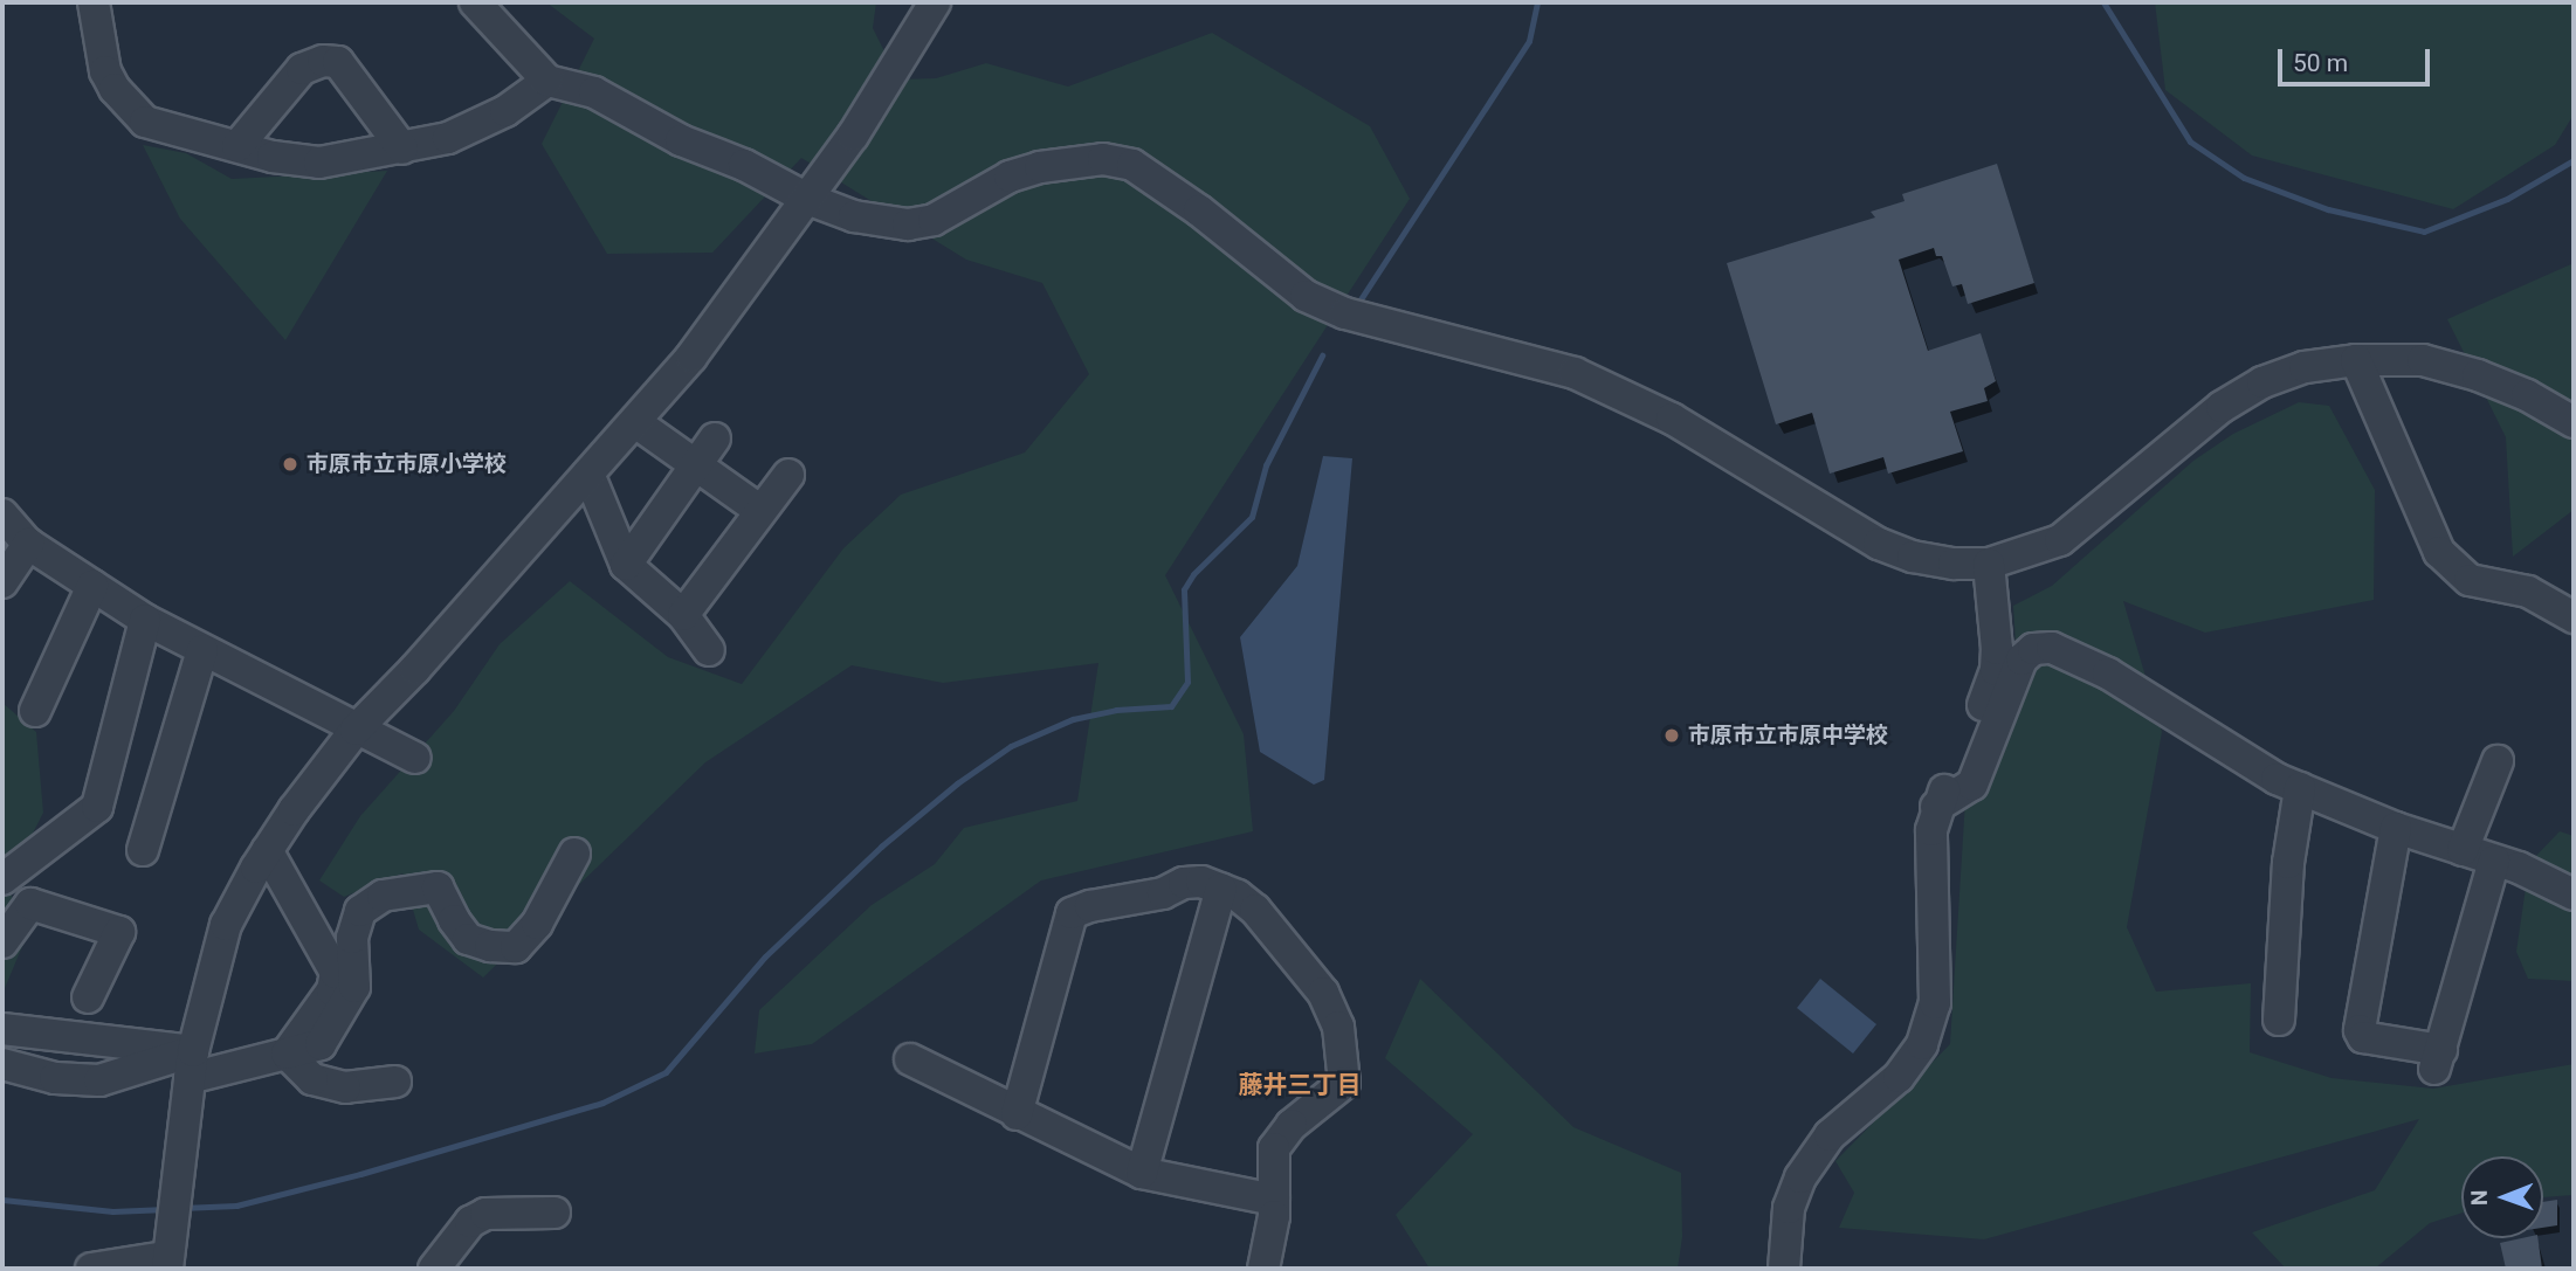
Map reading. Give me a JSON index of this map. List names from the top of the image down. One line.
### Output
{"districts":["藤井三丁目"],"places":["市原市立市原小学校","市原市立市原中学校"],"scale_bar":"50 m","north":"left"}
